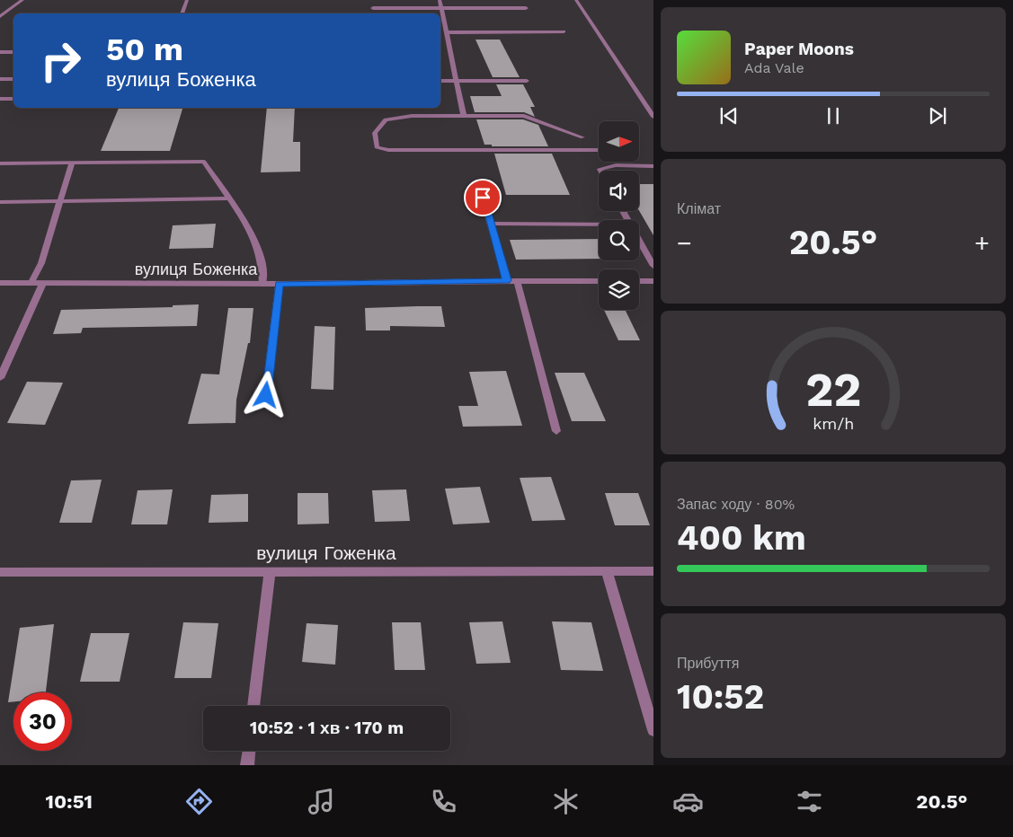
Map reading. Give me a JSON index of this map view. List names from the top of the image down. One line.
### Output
{"streets":{"street":["вулиця Боженка","вулиця Гоженка"]},"north":"right","page":{"turn":["50 m","вулиця Боженка"],"song":["Paper Moons","Ada Vale"],"tile":["Клімат",["Запас ходу · 80%","400 km"],["Прибуття","10:52"]],"heat":["−","20.5°","+"],"limit":"30","trip":"10:52 · 1 хв · 170 m","tabs":["10:51","20.5°"],"gauge":["22","km/h"]}}
